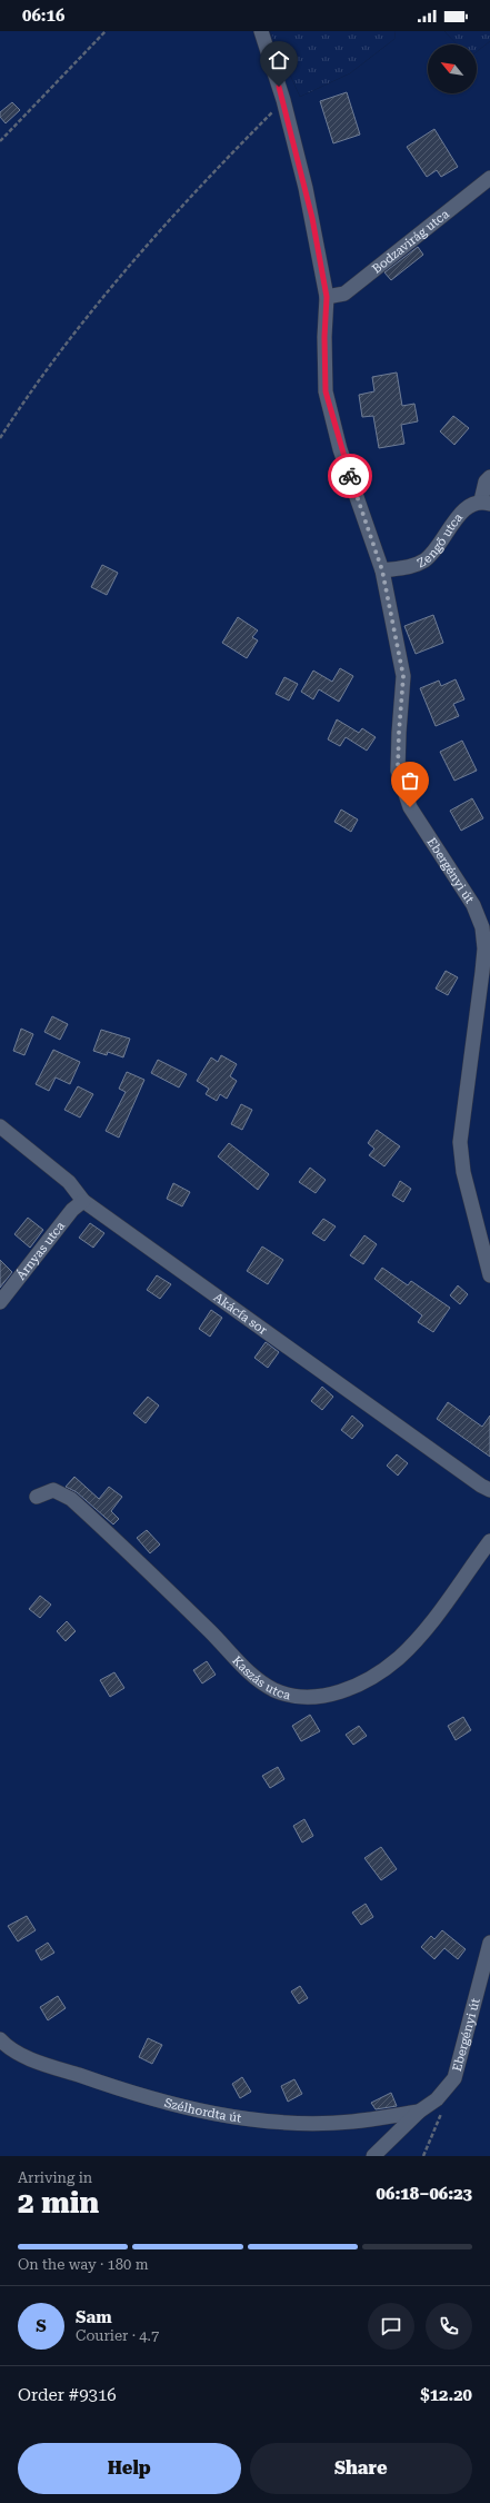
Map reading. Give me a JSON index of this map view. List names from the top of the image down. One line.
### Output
{"streets":{"street":["Bodzavirág utca","Zengő utca","Ebergényi út","Árnyas utca","Akácfa sor","Kaszás utca","Szélhordta út"]},"crossings":[["Bodzavirág utca","Ebergényi út"],["Zengő utca","Ebergényi út"],["Ebergényi út","Szélhordta út"],["Árnyas utca","Akácfa sor"]],"north":"top left","page":{"status":"06:16","heading":["2 min","Arriving in","06:18–06:23"],"panel":["Sam","Courier · 4.7","Order #9316","$12.20"],"bar":"On the way · 180 m","round":"S","buttons":["Help","Share"]}}
